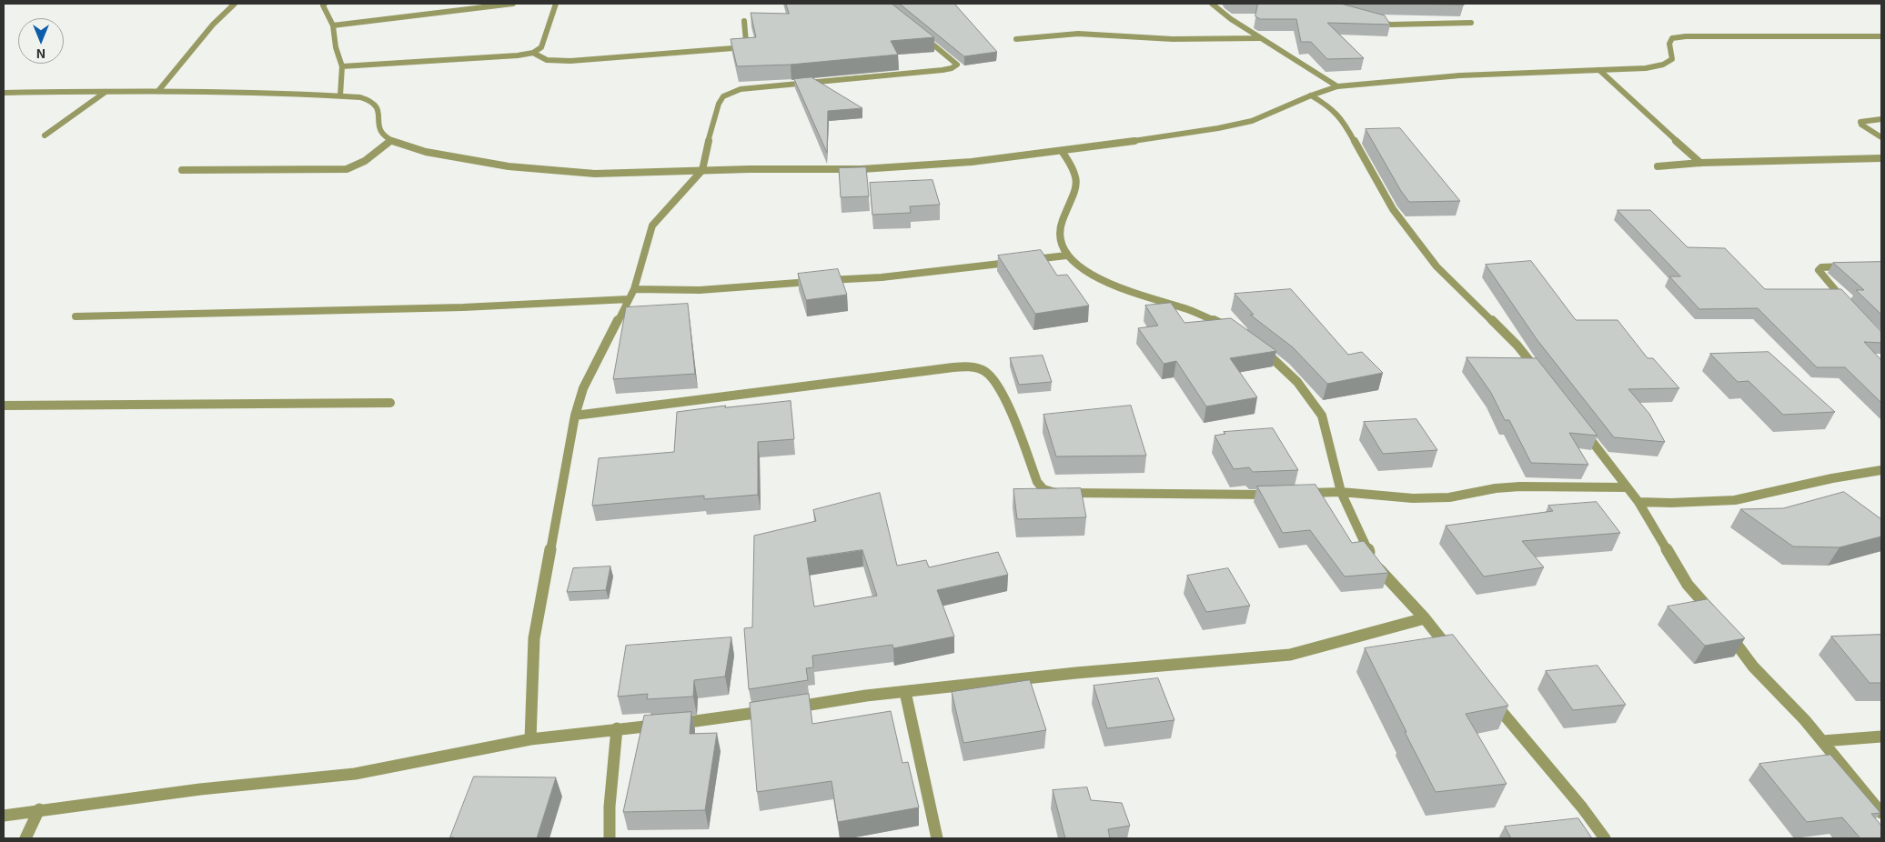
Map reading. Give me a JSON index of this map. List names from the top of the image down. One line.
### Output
{"north":"bottom"}
